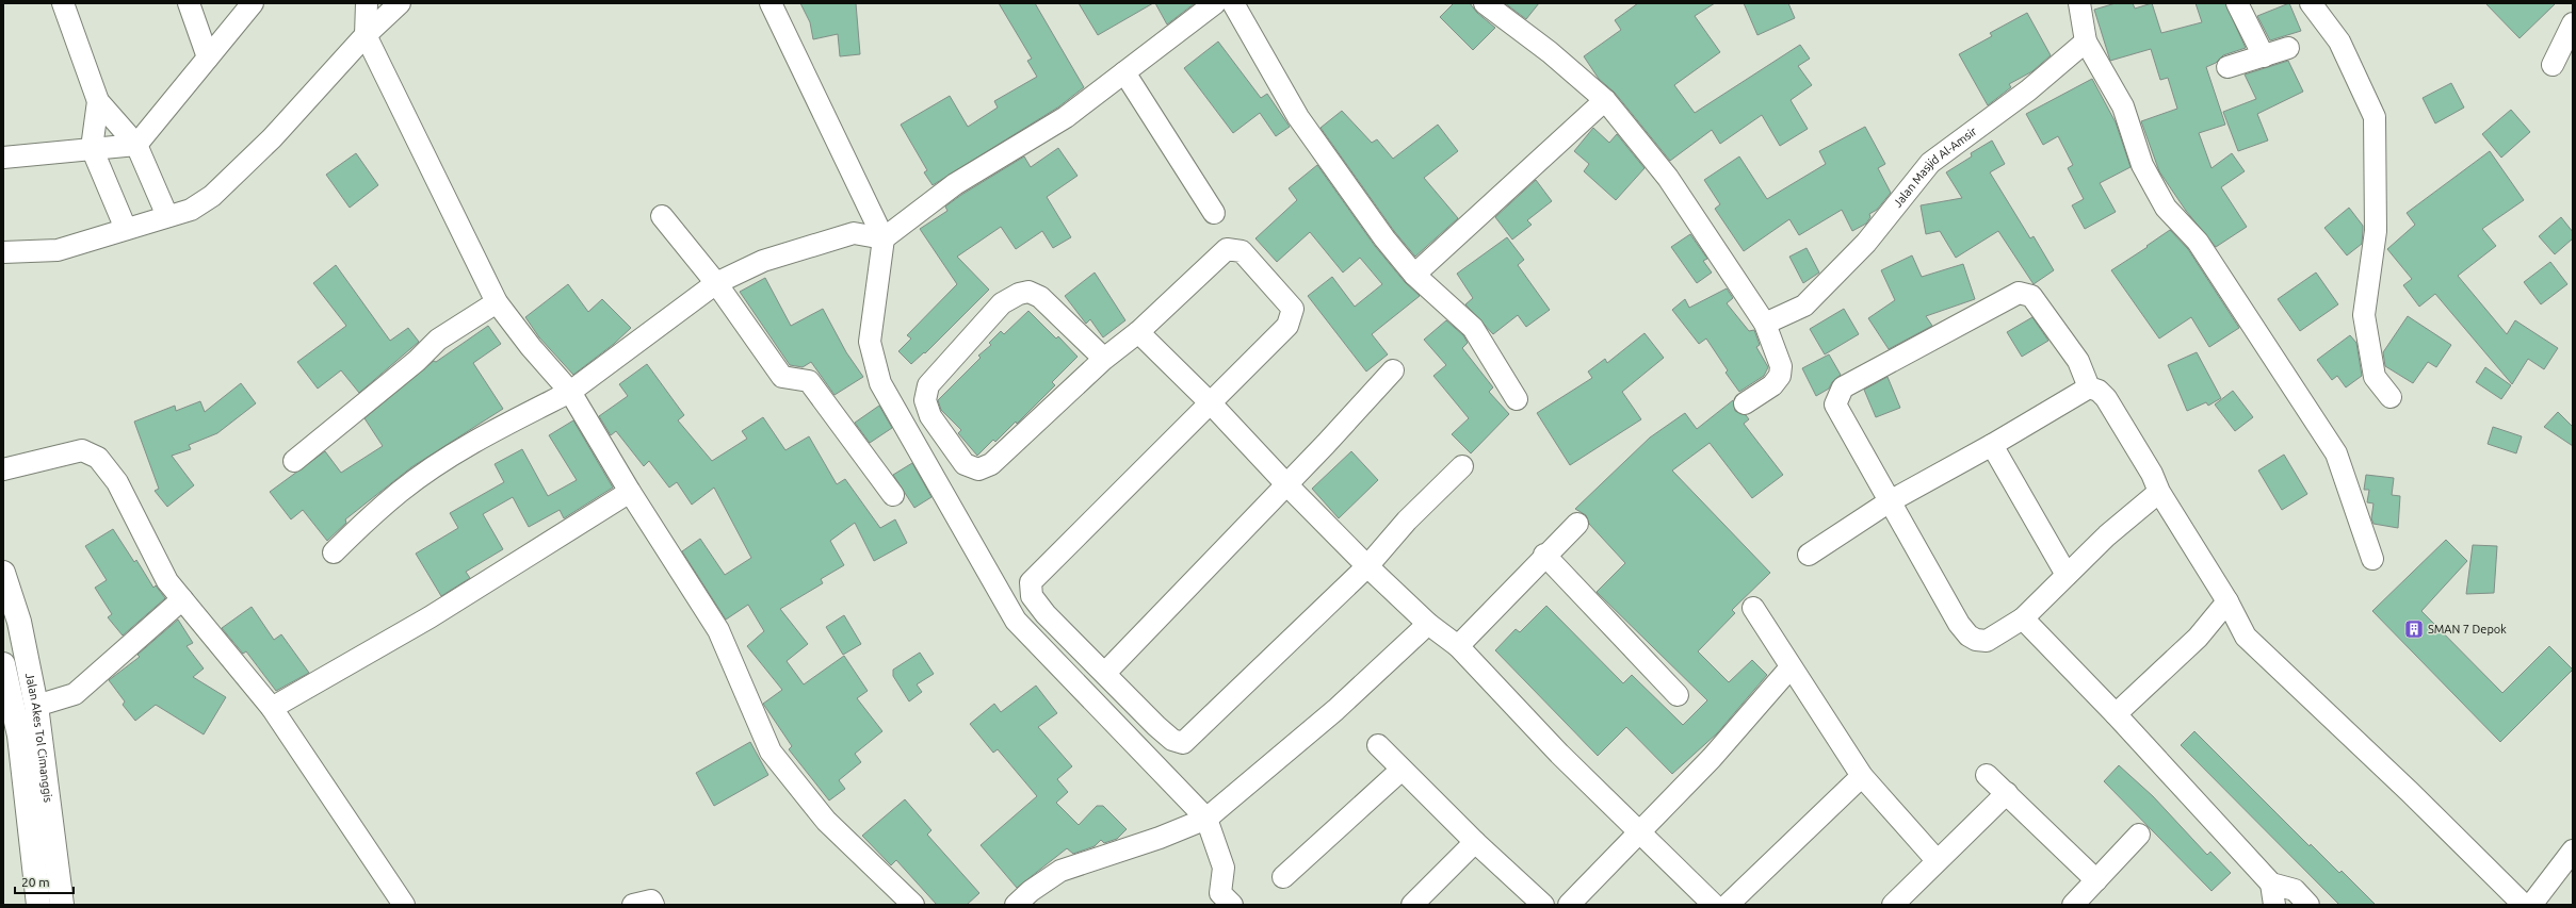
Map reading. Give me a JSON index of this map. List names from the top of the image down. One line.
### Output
{"streets":{"main road":["Jalan Akes Tol Cimanggis"],"street":["Jalan Masjid Al-Amsir"]},"places":{"building":["SMAN 7 Depok"]},"scale_bar":"20 m"}
